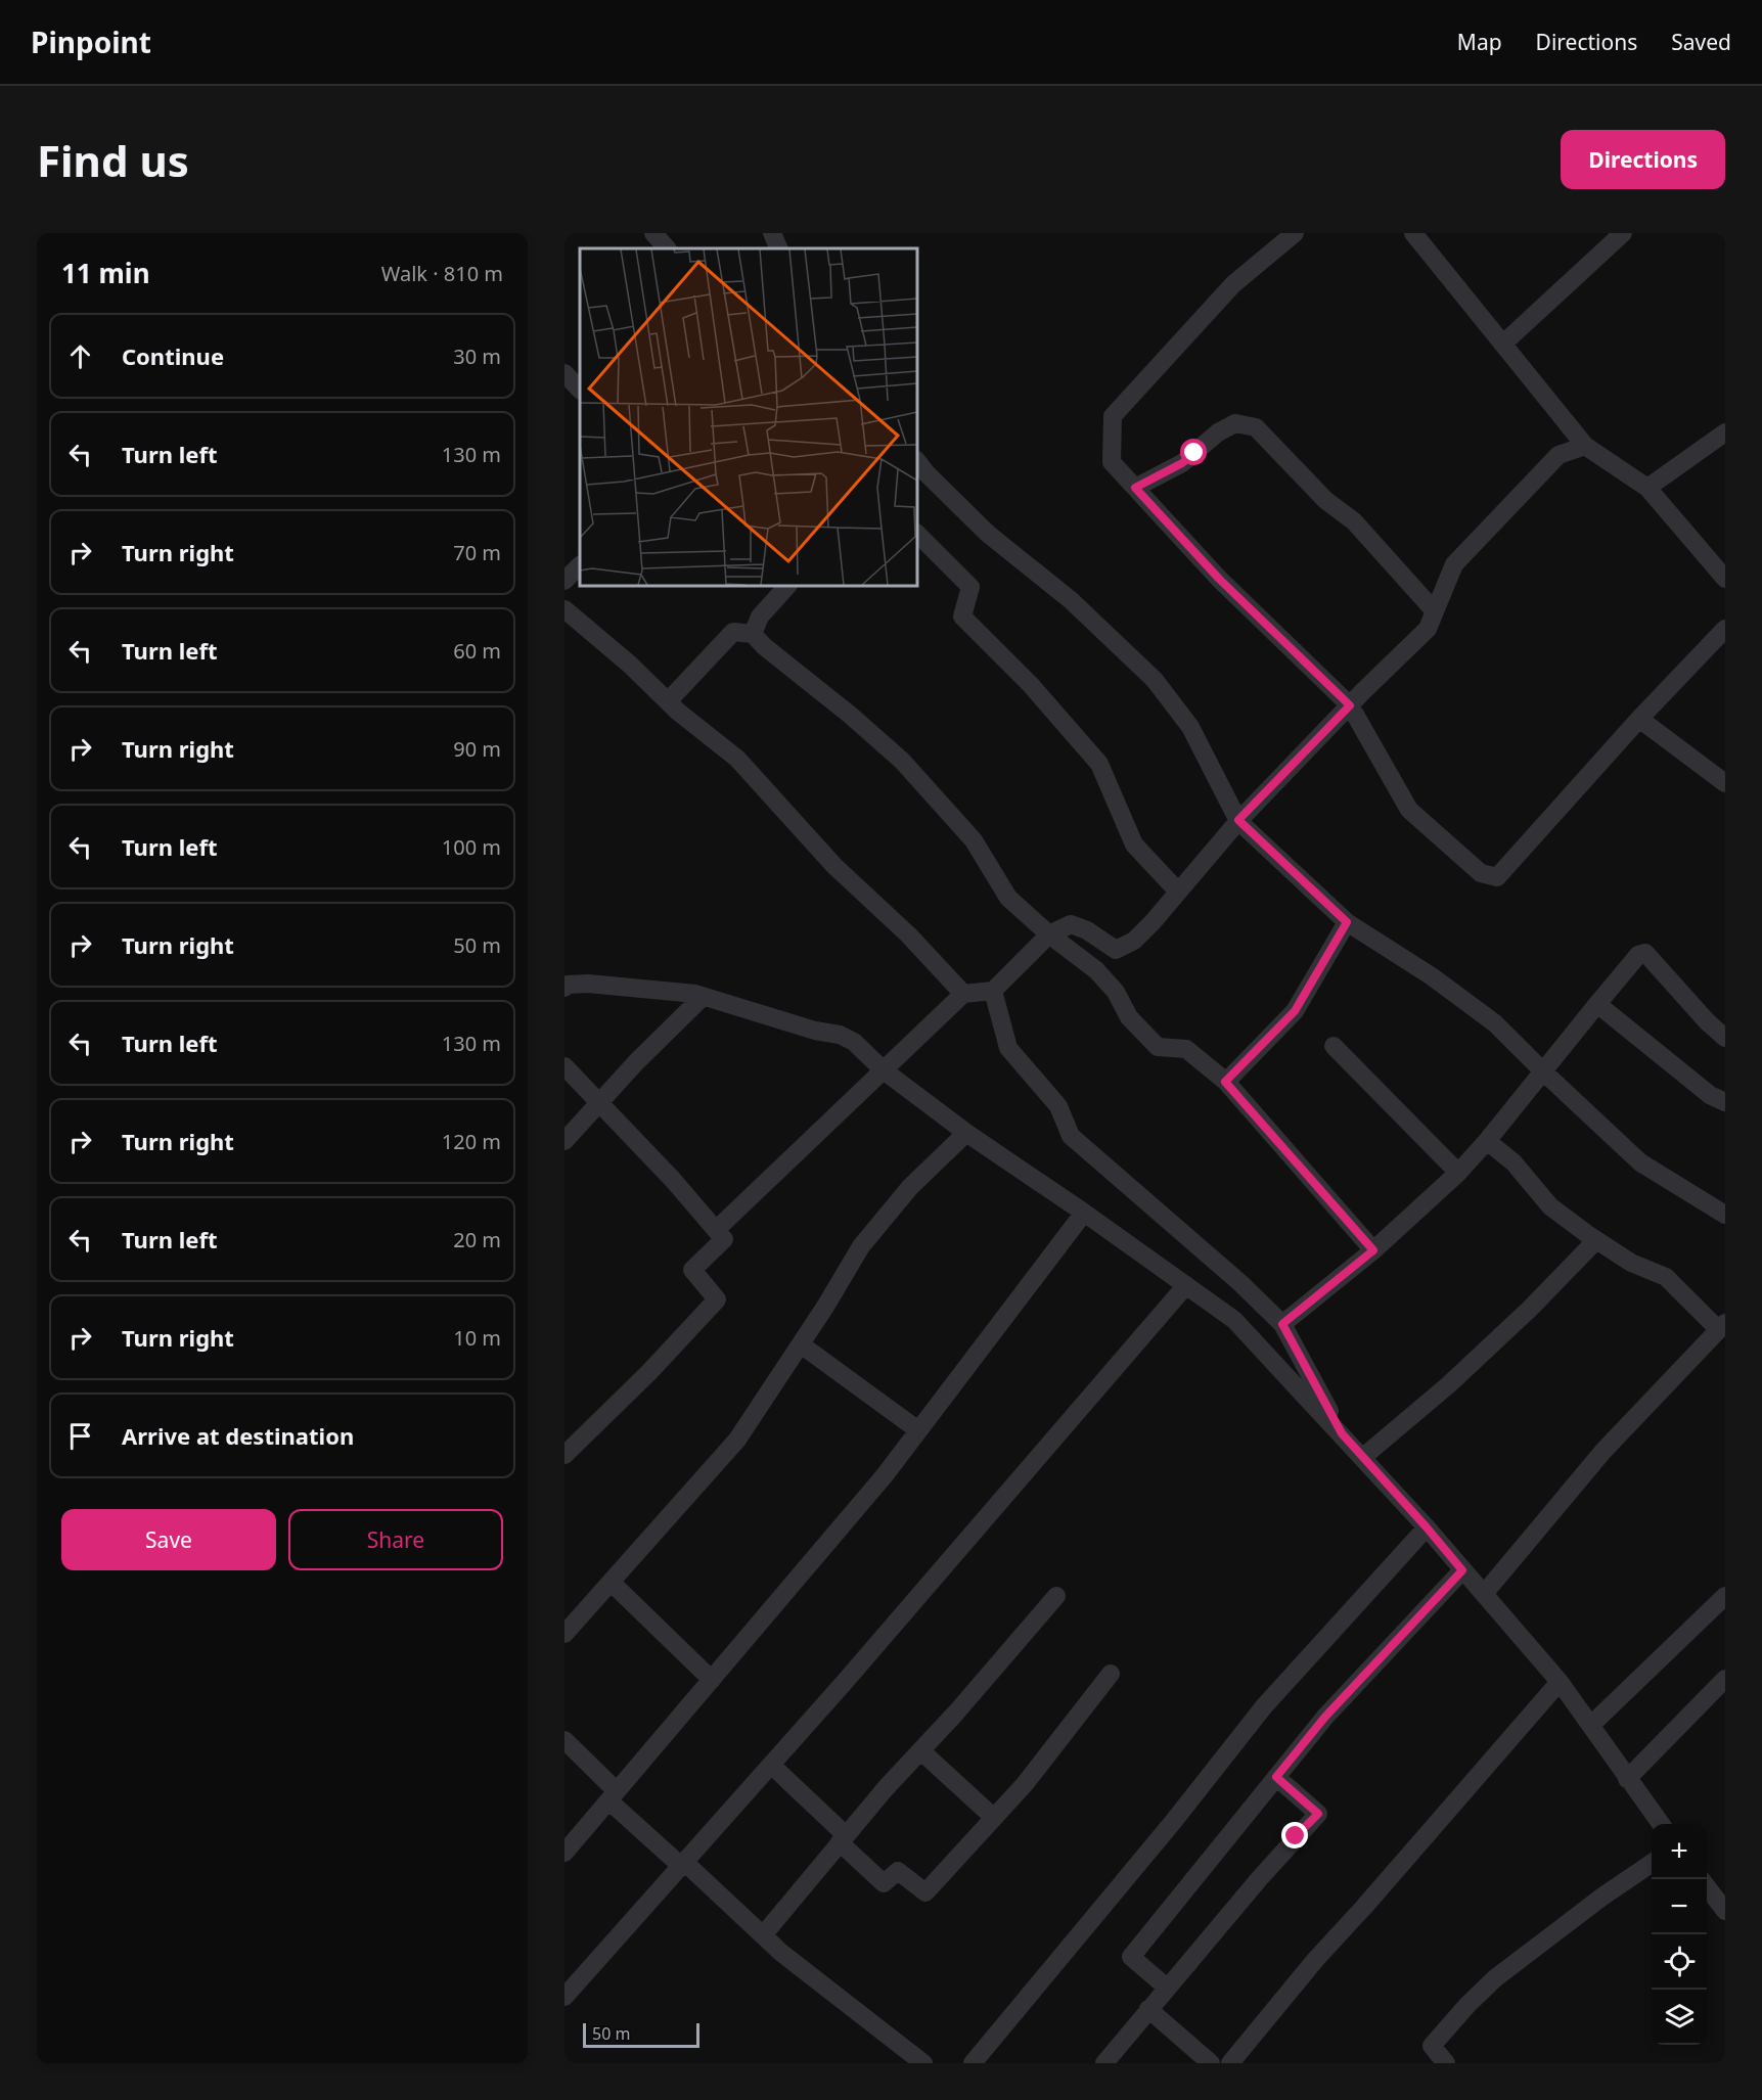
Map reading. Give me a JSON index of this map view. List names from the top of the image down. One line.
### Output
{"scale_bar":"50 m","page":{"header":"Pinpoint","nav":["Map","Directions","Saved"],"buttons":["Directions",["Save","Share"]],"title":"Find us","heading":["11 min","Walk · 810 m"],"list":[["Continue","30 m"],["Turn left","130 m"],["Turn right","70 m"],["Turn left","60 m"],["Turn right","90 m"],["Turn left","100 m"],["Turn right","50 m"],["Turn left","130 m"],["Turn right","120 m"],["Turn left","20 m"],["Turn right","10 m"],"Arrive at destination"],"map_buttons":["+","−"],"scale":"50 m"}}
